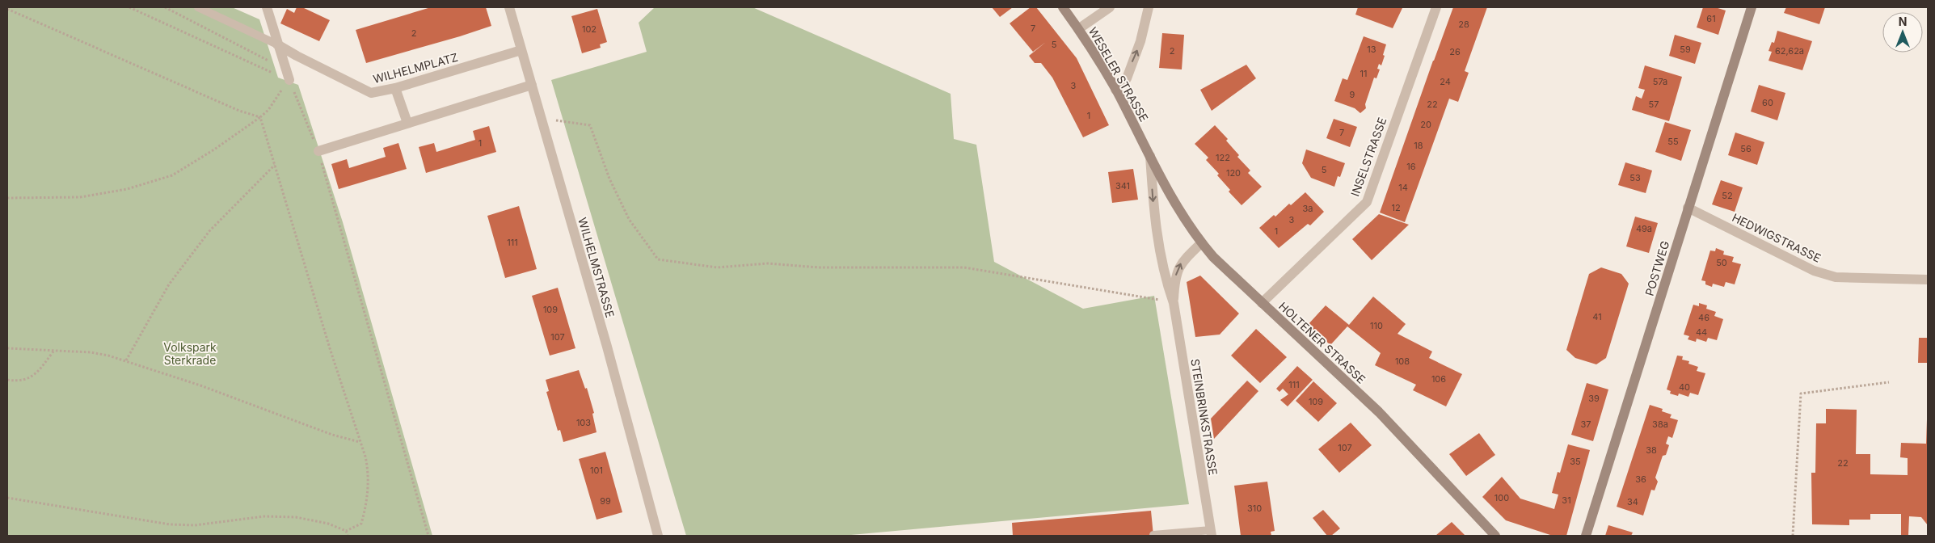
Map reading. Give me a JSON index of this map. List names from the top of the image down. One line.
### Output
{"streets":{"main road":["WESELER STRASSE","POSTWEG","HOLTENER STRASSE"],"street":["WILHELMPLATZ","INSELSTRASSE","HEDWIGSTRASSE","WILHELMSTRASSE","STEINBRINKSTRASSE"]},"crossings":[["WILHELMPLATZ","WILHELMSTRASSE"],["WESELER STRASSE","HOLTENER STRASSE"],["WESELER STRASSE","STEINBRINKSTRASSE"],["INSELSTRASSE","HOLTENER STRASSE"],["HEDWIGSTRASSE","POSTWEG"],["HOLTENER STRASSE","STEINBRINKSTRASSE"]],"parks":["Volkspark Sterkrade"],"house_numbers":["61","28","7","102","2","5","13","59","2","62,62a","26","11","24","57a","3","9","60","22","57","1","20","7","55","1","18","56","122","16","5","120","53","341","14","52","12","3a","3","49a","1","111","50","109","41","46","110","44","107","108","106","111","40","39","109","103","37","38a","107","38","35","22","101","36","100","31","99","34","310"],"north":"top"}
